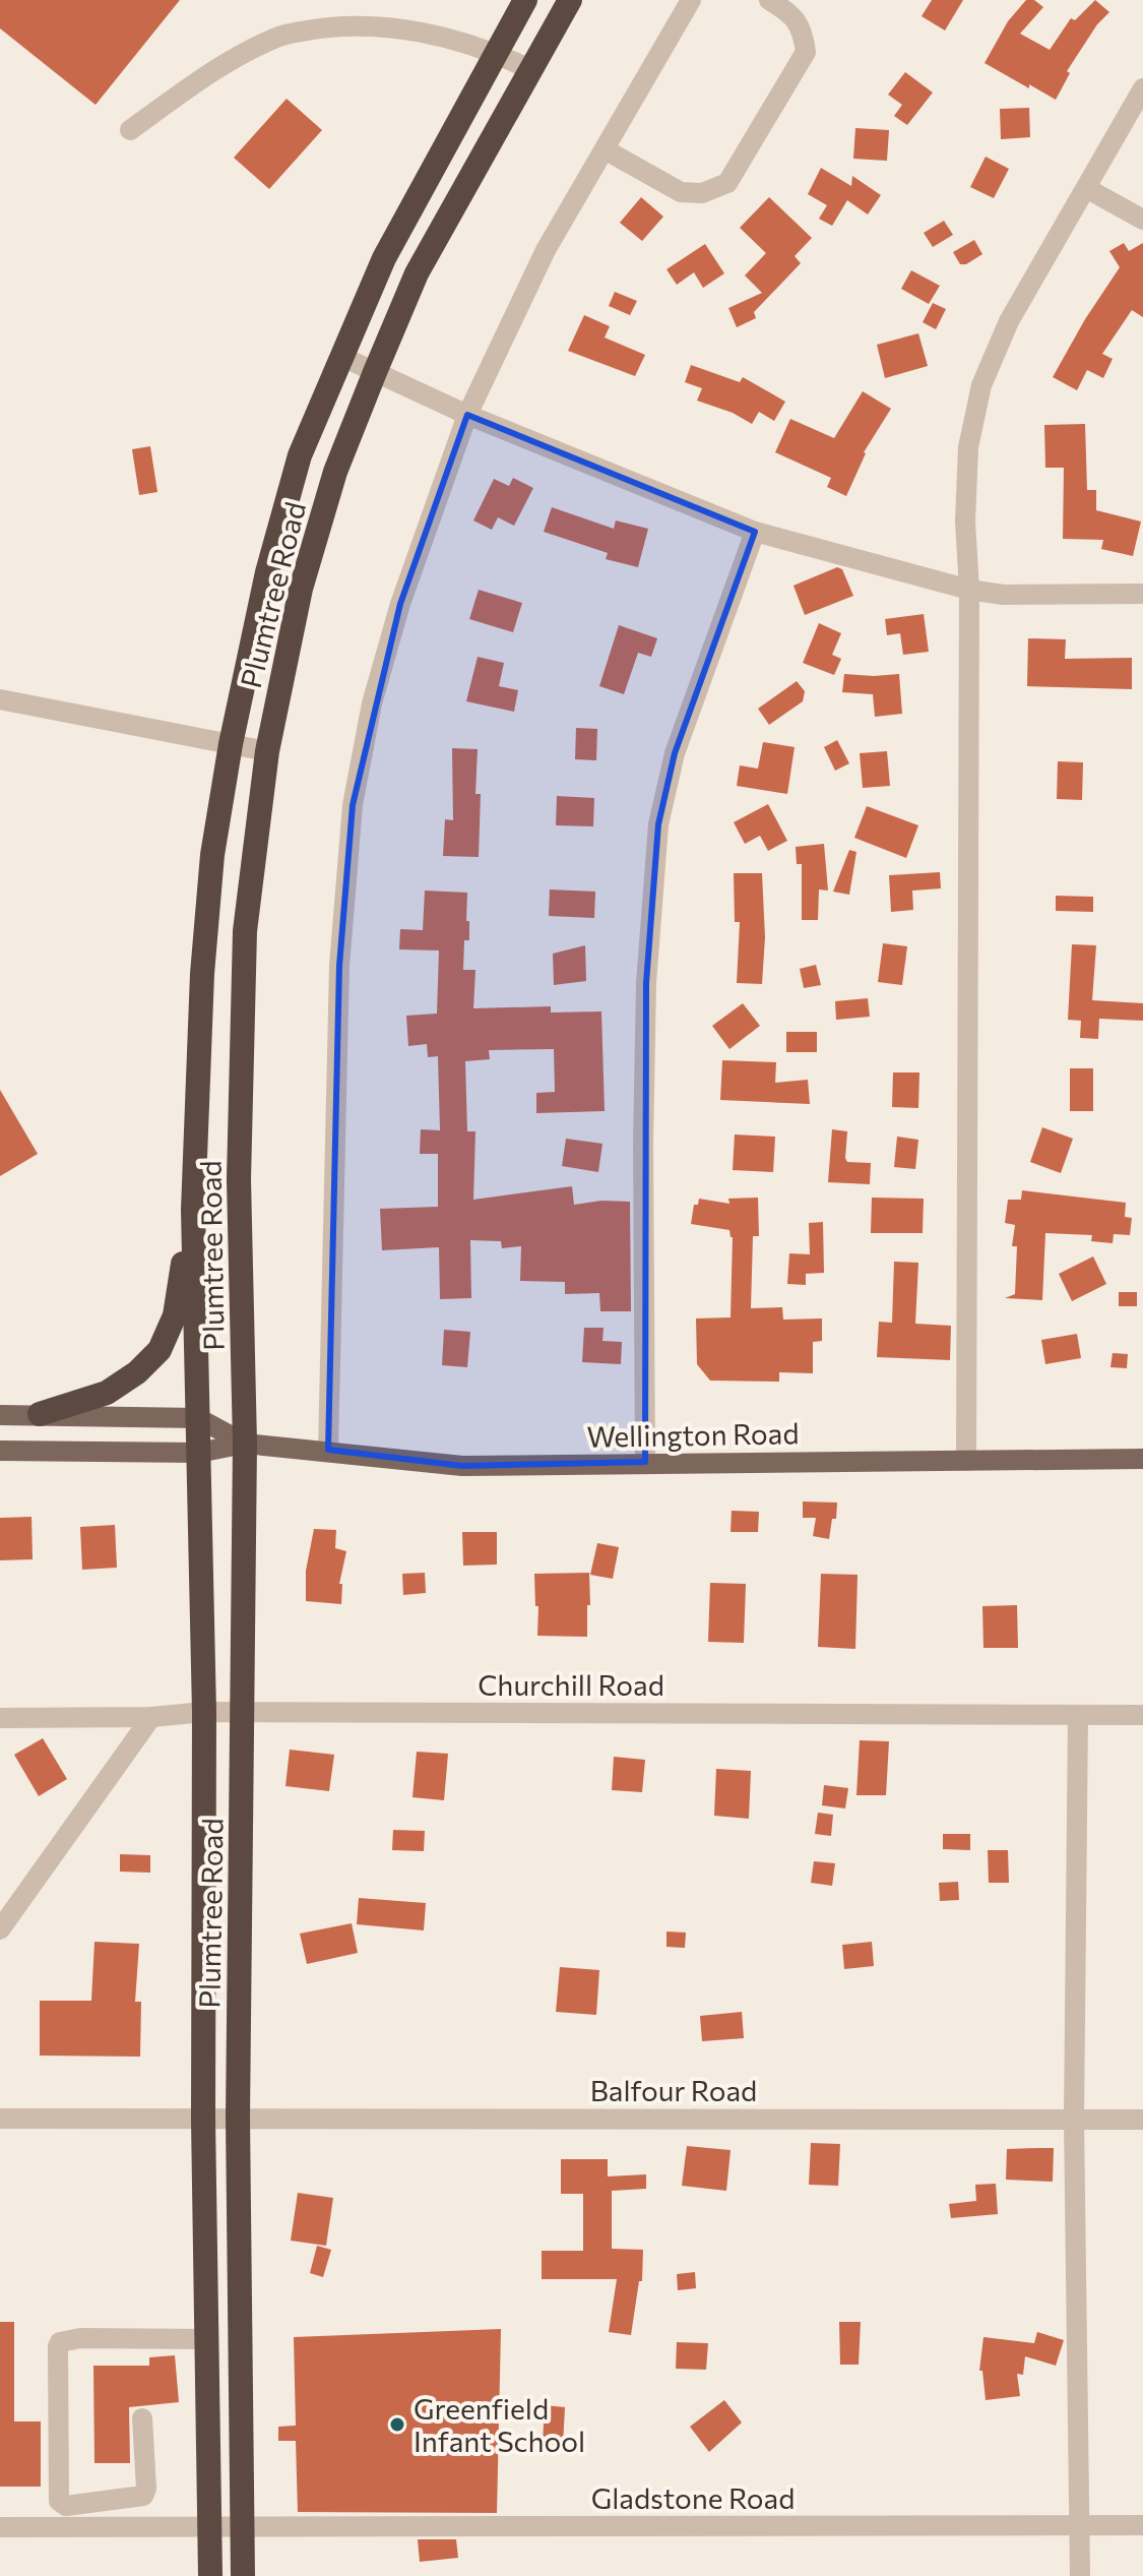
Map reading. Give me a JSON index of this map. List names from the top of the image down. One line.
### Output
{"streets":{"highway":["Plumtree Road"],"main road":["Wellington Road"],"street":["Churchill Road","Balfour Road","Gladstone Road"]},"crossings":[["Plumtree Road","Wellington Road"],["Plumtree Road","Churchill Road"],["Plumtree Road","Balfour Road"],["Plumtree Road","Gladstone Road"]],"places":["Greenfield Infant School"]}
